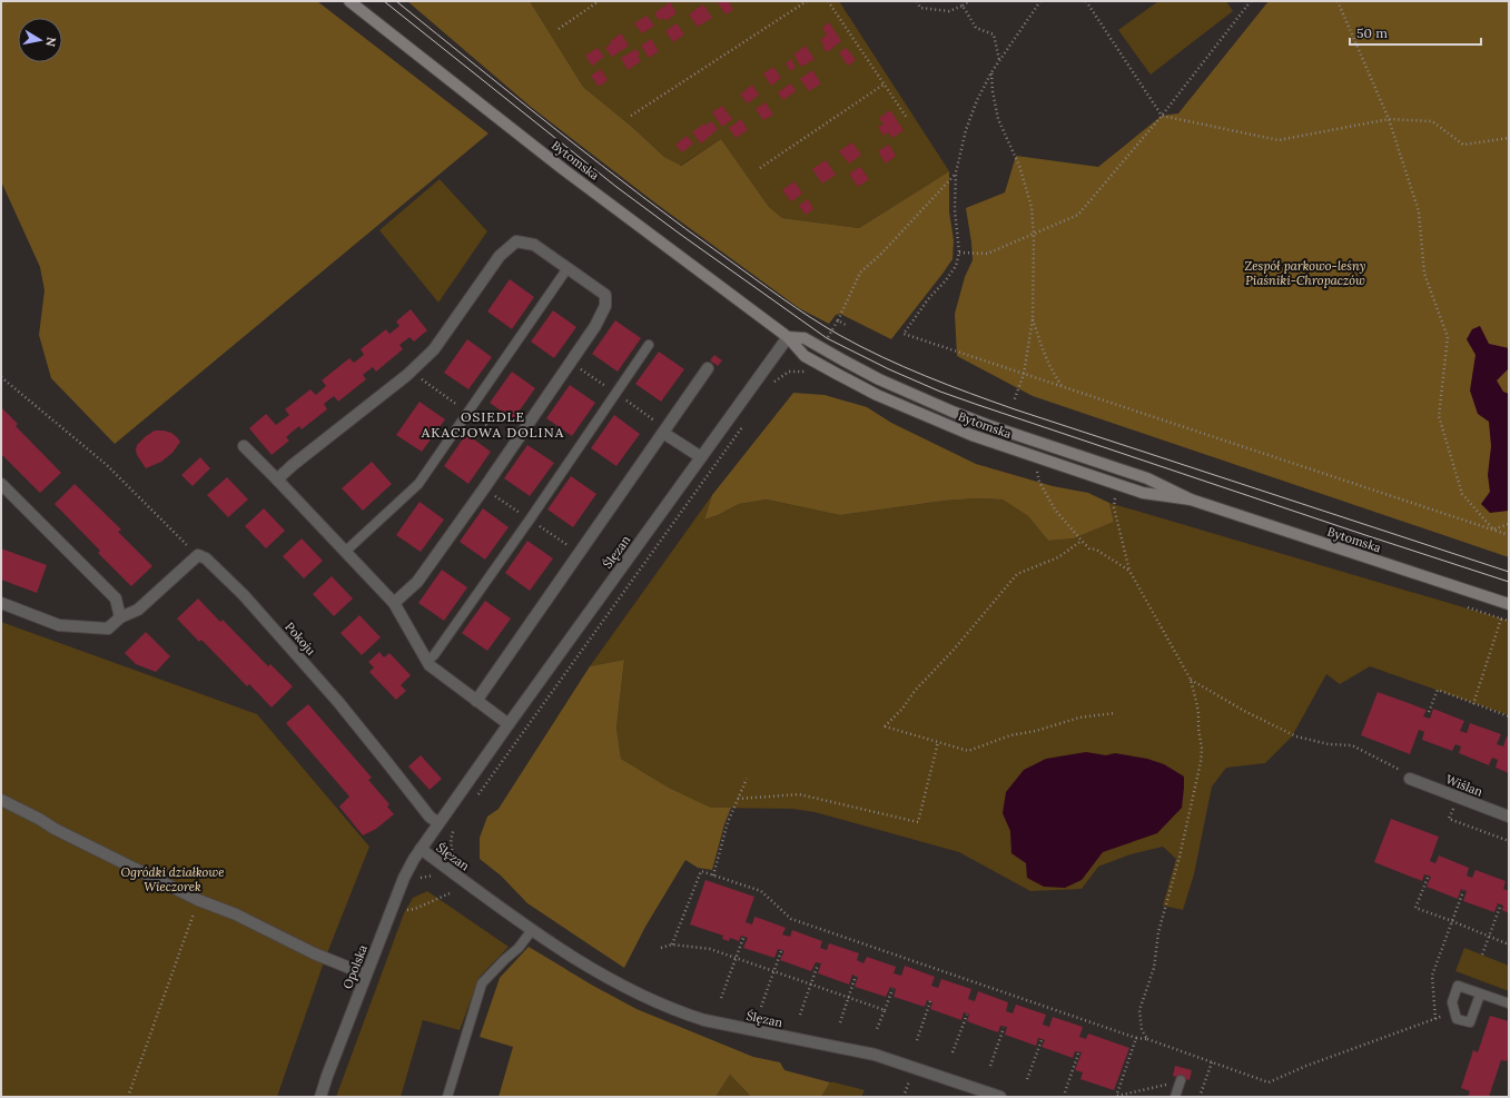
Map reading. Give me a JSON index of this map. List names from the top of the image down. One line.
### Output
{"streets":{"main road":["Bytomska"],"street":["Ślęzan","Pokoju","Wiślan","Opolska"]},"crossings":[["Bytomska","Ślęzan"],["Ślęzan","Pokoju"],["Ślęzan","Opolska"]],"districts":["OSIEDLE AKACJOWA DOLINA"],"parks":["Zespół parkowo-leśny Piaśniki-Chropaczów","Ogródki działkowe Wieczorek"],"scale_bar":"50 m","north":"right"}
